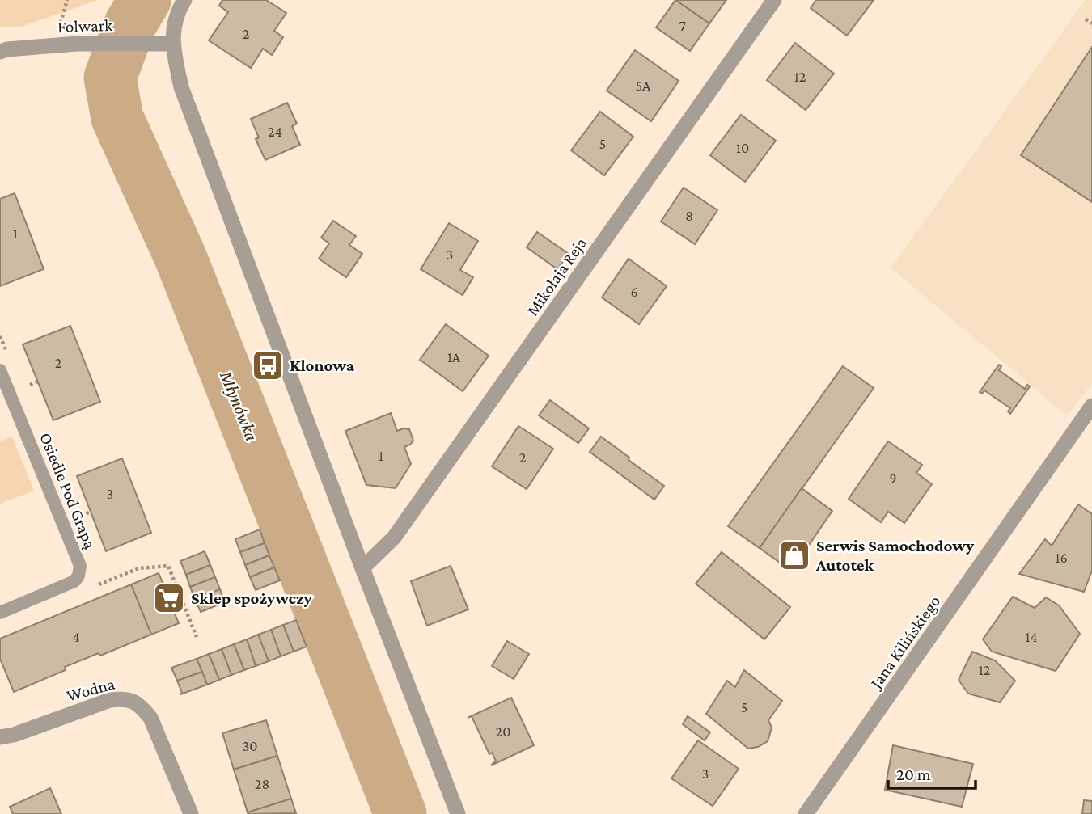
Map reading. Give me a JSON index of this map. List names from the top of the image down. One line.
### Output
{"streets":{"street":["Folwark","Mikołaja Reja","Jana Kilińskiego","Wodna"],"lane":["Osiedle Pod Grapą"]},"water":["Młynówka"],"places":{"bus stop":["Klonowa"],"shop":["Serwis Samochodowy Autotek"],"supermarket":["Sklep spożywczy"]},"house_numbers":["7","2","12","5A","24","5","10","8","1","3","6","1A","2","1","2","9","3","16","4","14","12","5","20","30","3","28"],"scale_bar":"20 m"}
